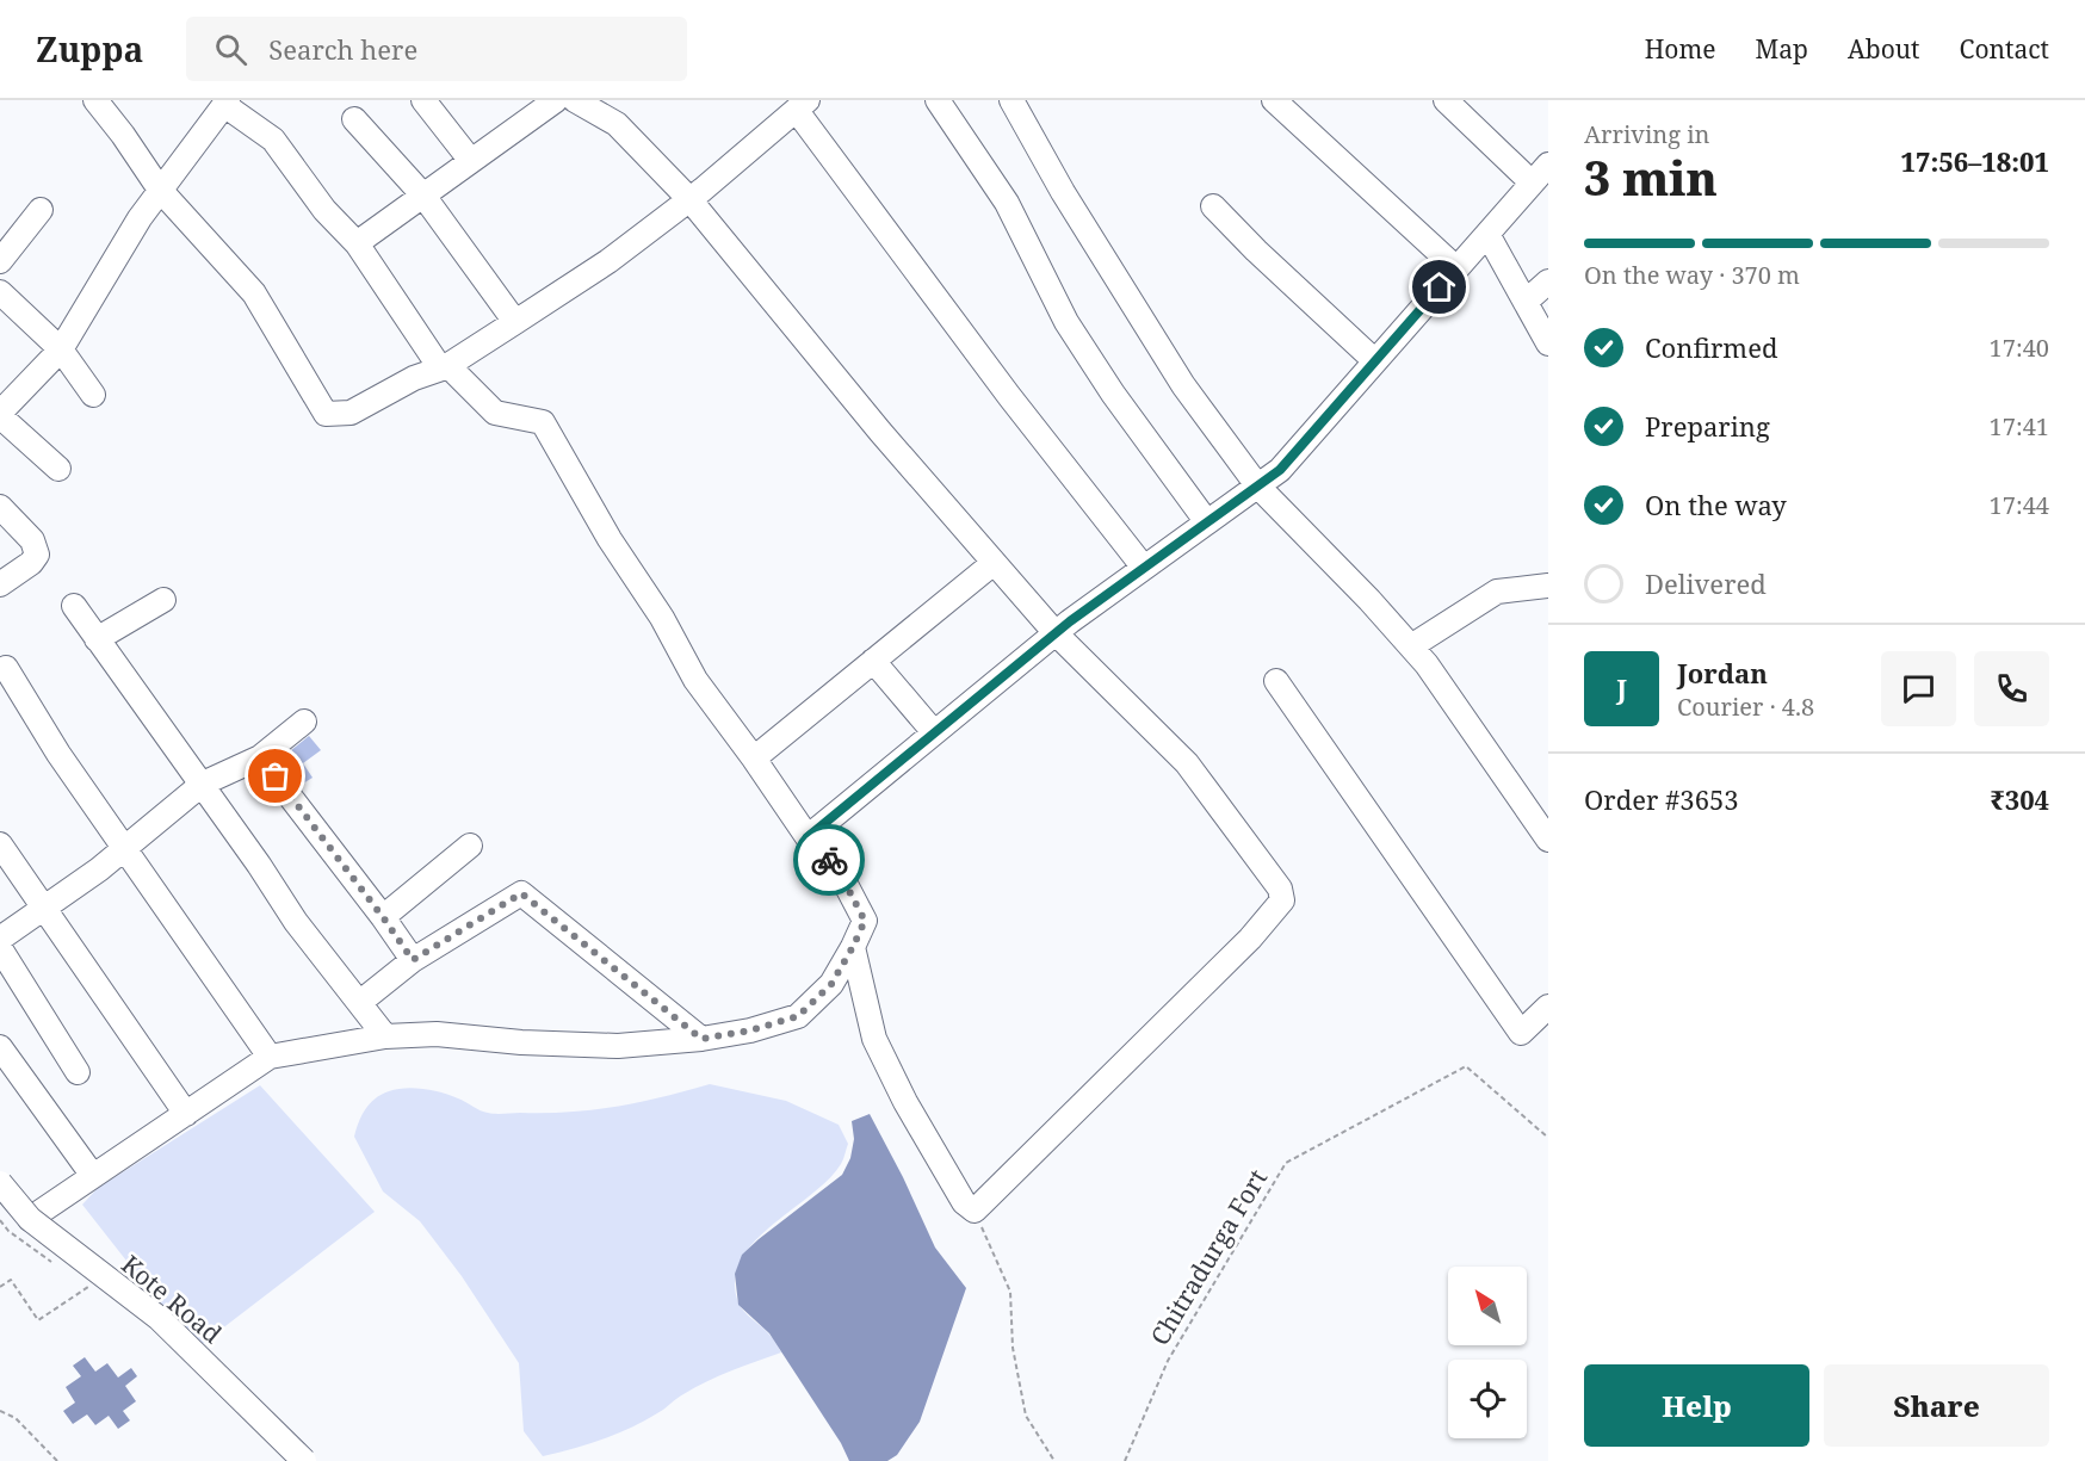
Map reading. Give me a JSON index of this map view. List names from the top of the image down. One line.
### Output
{"streets":{"street":["Kote Road"],"path":["Chitradurga Fort"]},"north":"top left","page":{"header":"Zuppa","search":"Search here","nav":["Home","Map","About","Contact"],"heading":["3 min","Arriving in","17:56–18:01"],"panel":["Jordan","Courier · 4.8","Order #3653","₹304"],"bar":"On the way · 370 m","list":[["Confirmed","17:40"],["Preparing","17:41"],["On the way","17:44"],"Delivered"],"round":"J","buttons":["Help","Share"]}}
